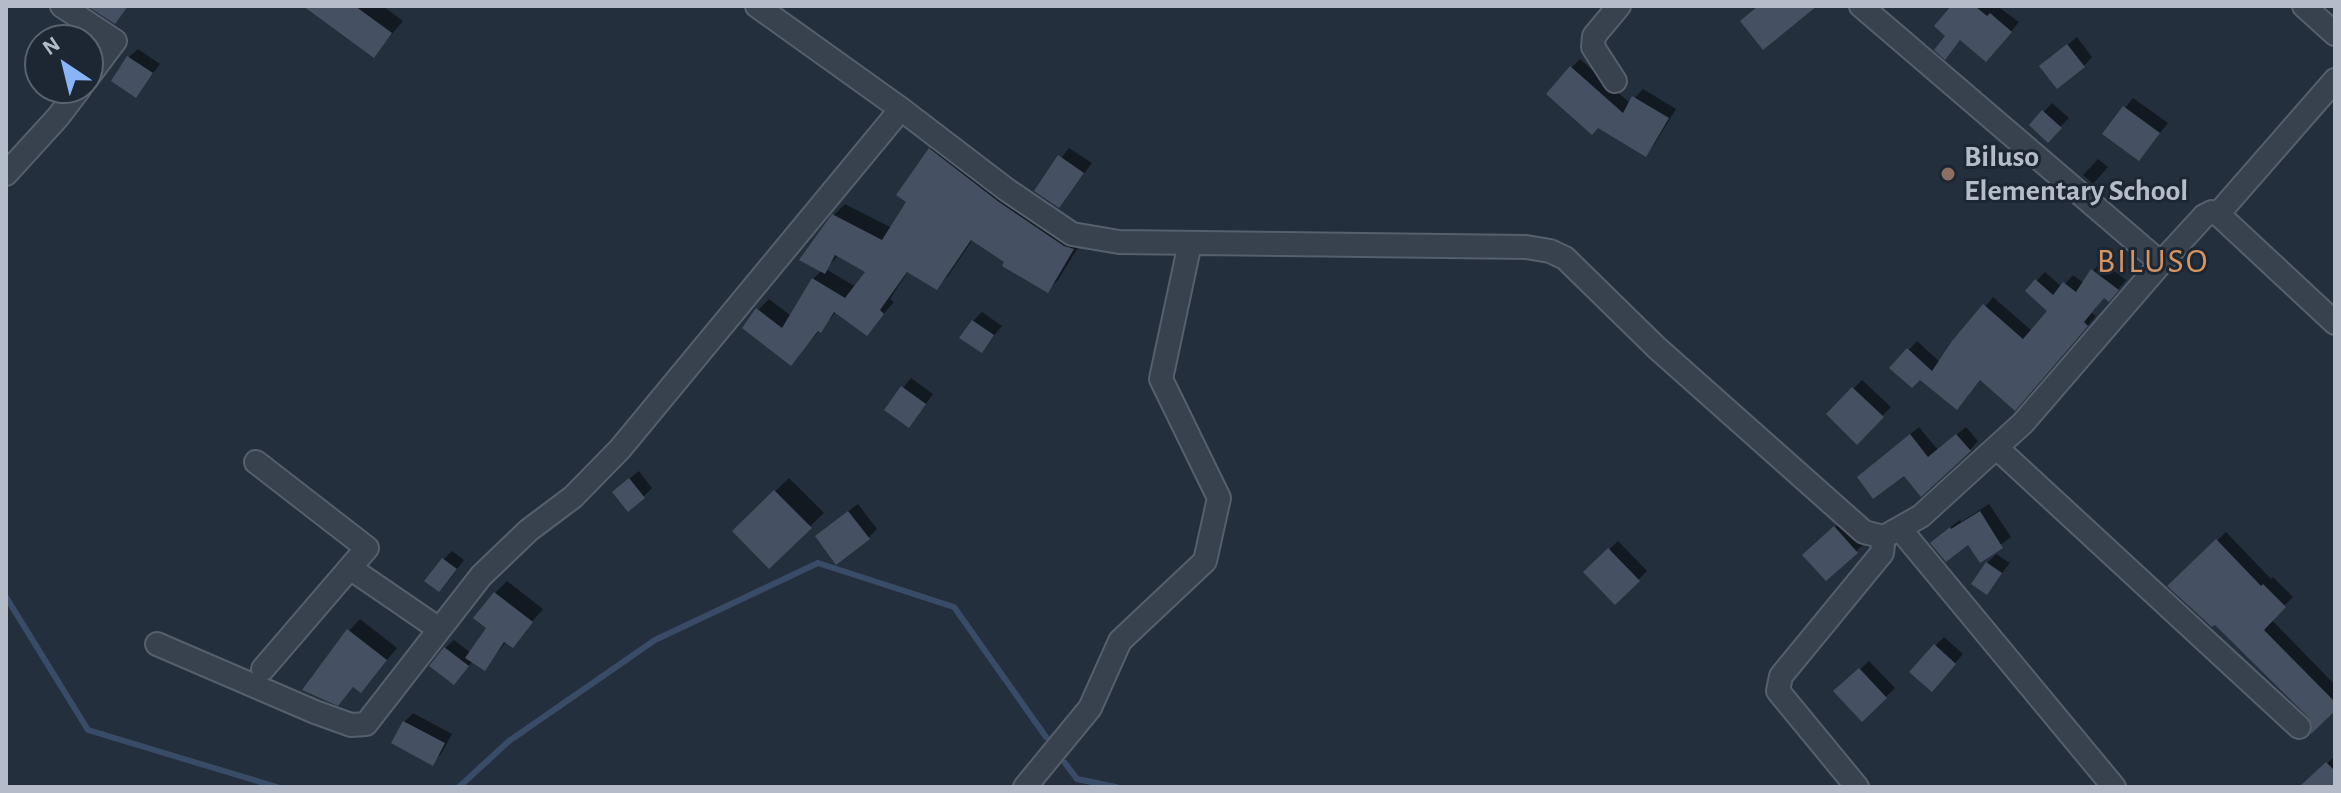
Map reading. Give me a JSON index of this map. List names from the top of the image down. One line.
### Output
{"districts":["BILUSO"],"places":["Biluso Elementary School"],"north":"top left"}
